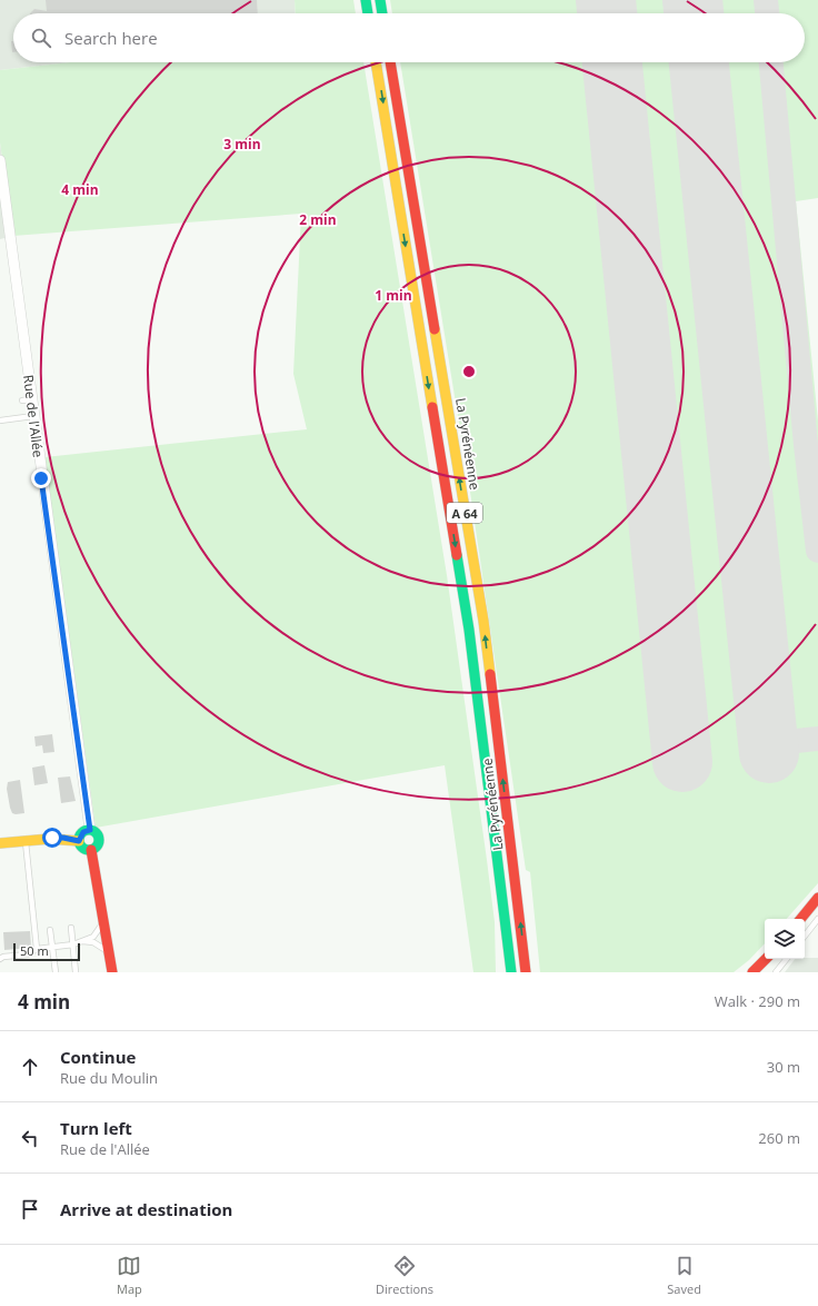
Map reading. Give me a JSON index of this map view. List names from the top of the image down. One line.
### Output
{"streets":{"main road":["La Pyrénéenne","A 64"],"street":["Rue de l'Allée"]},"scale_bar":"50 m","page":{"search":"Search here","scale":"50 m","heading":["4 min","Walk · 290 m"],"list":[["Continue","Rue du Moulin","30 m"],["Turn left","Rue de l'Allée","260 m"],"Arrive at destination"],"nav":["Map","Directions","Saved"]},"rings":["3 min","4 min","2 min","1 min"]}
